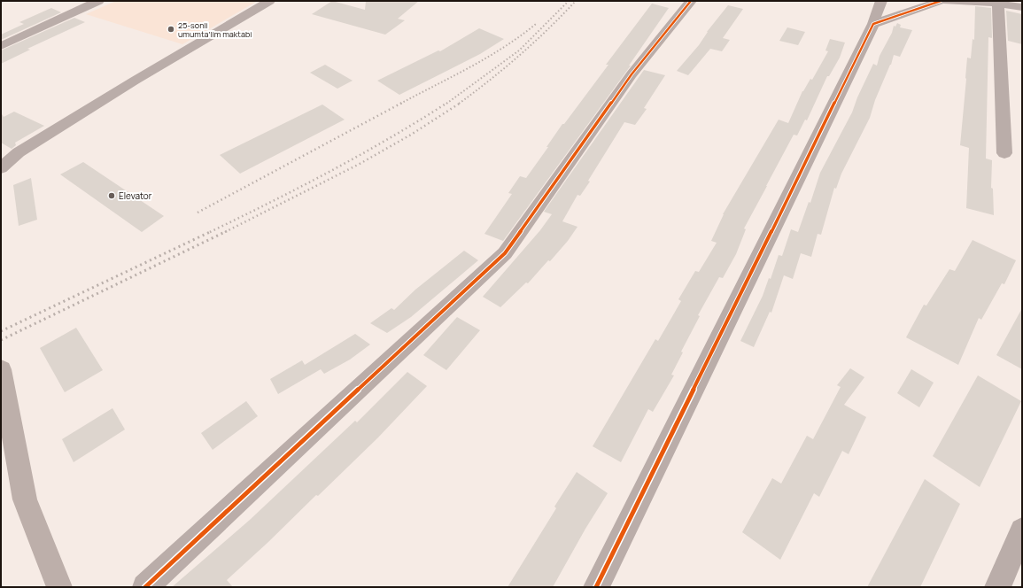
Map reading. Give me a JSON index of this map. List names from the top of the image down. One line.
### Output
{"places":["25-sonli umumta'lim maktabi","Elevator"]}
